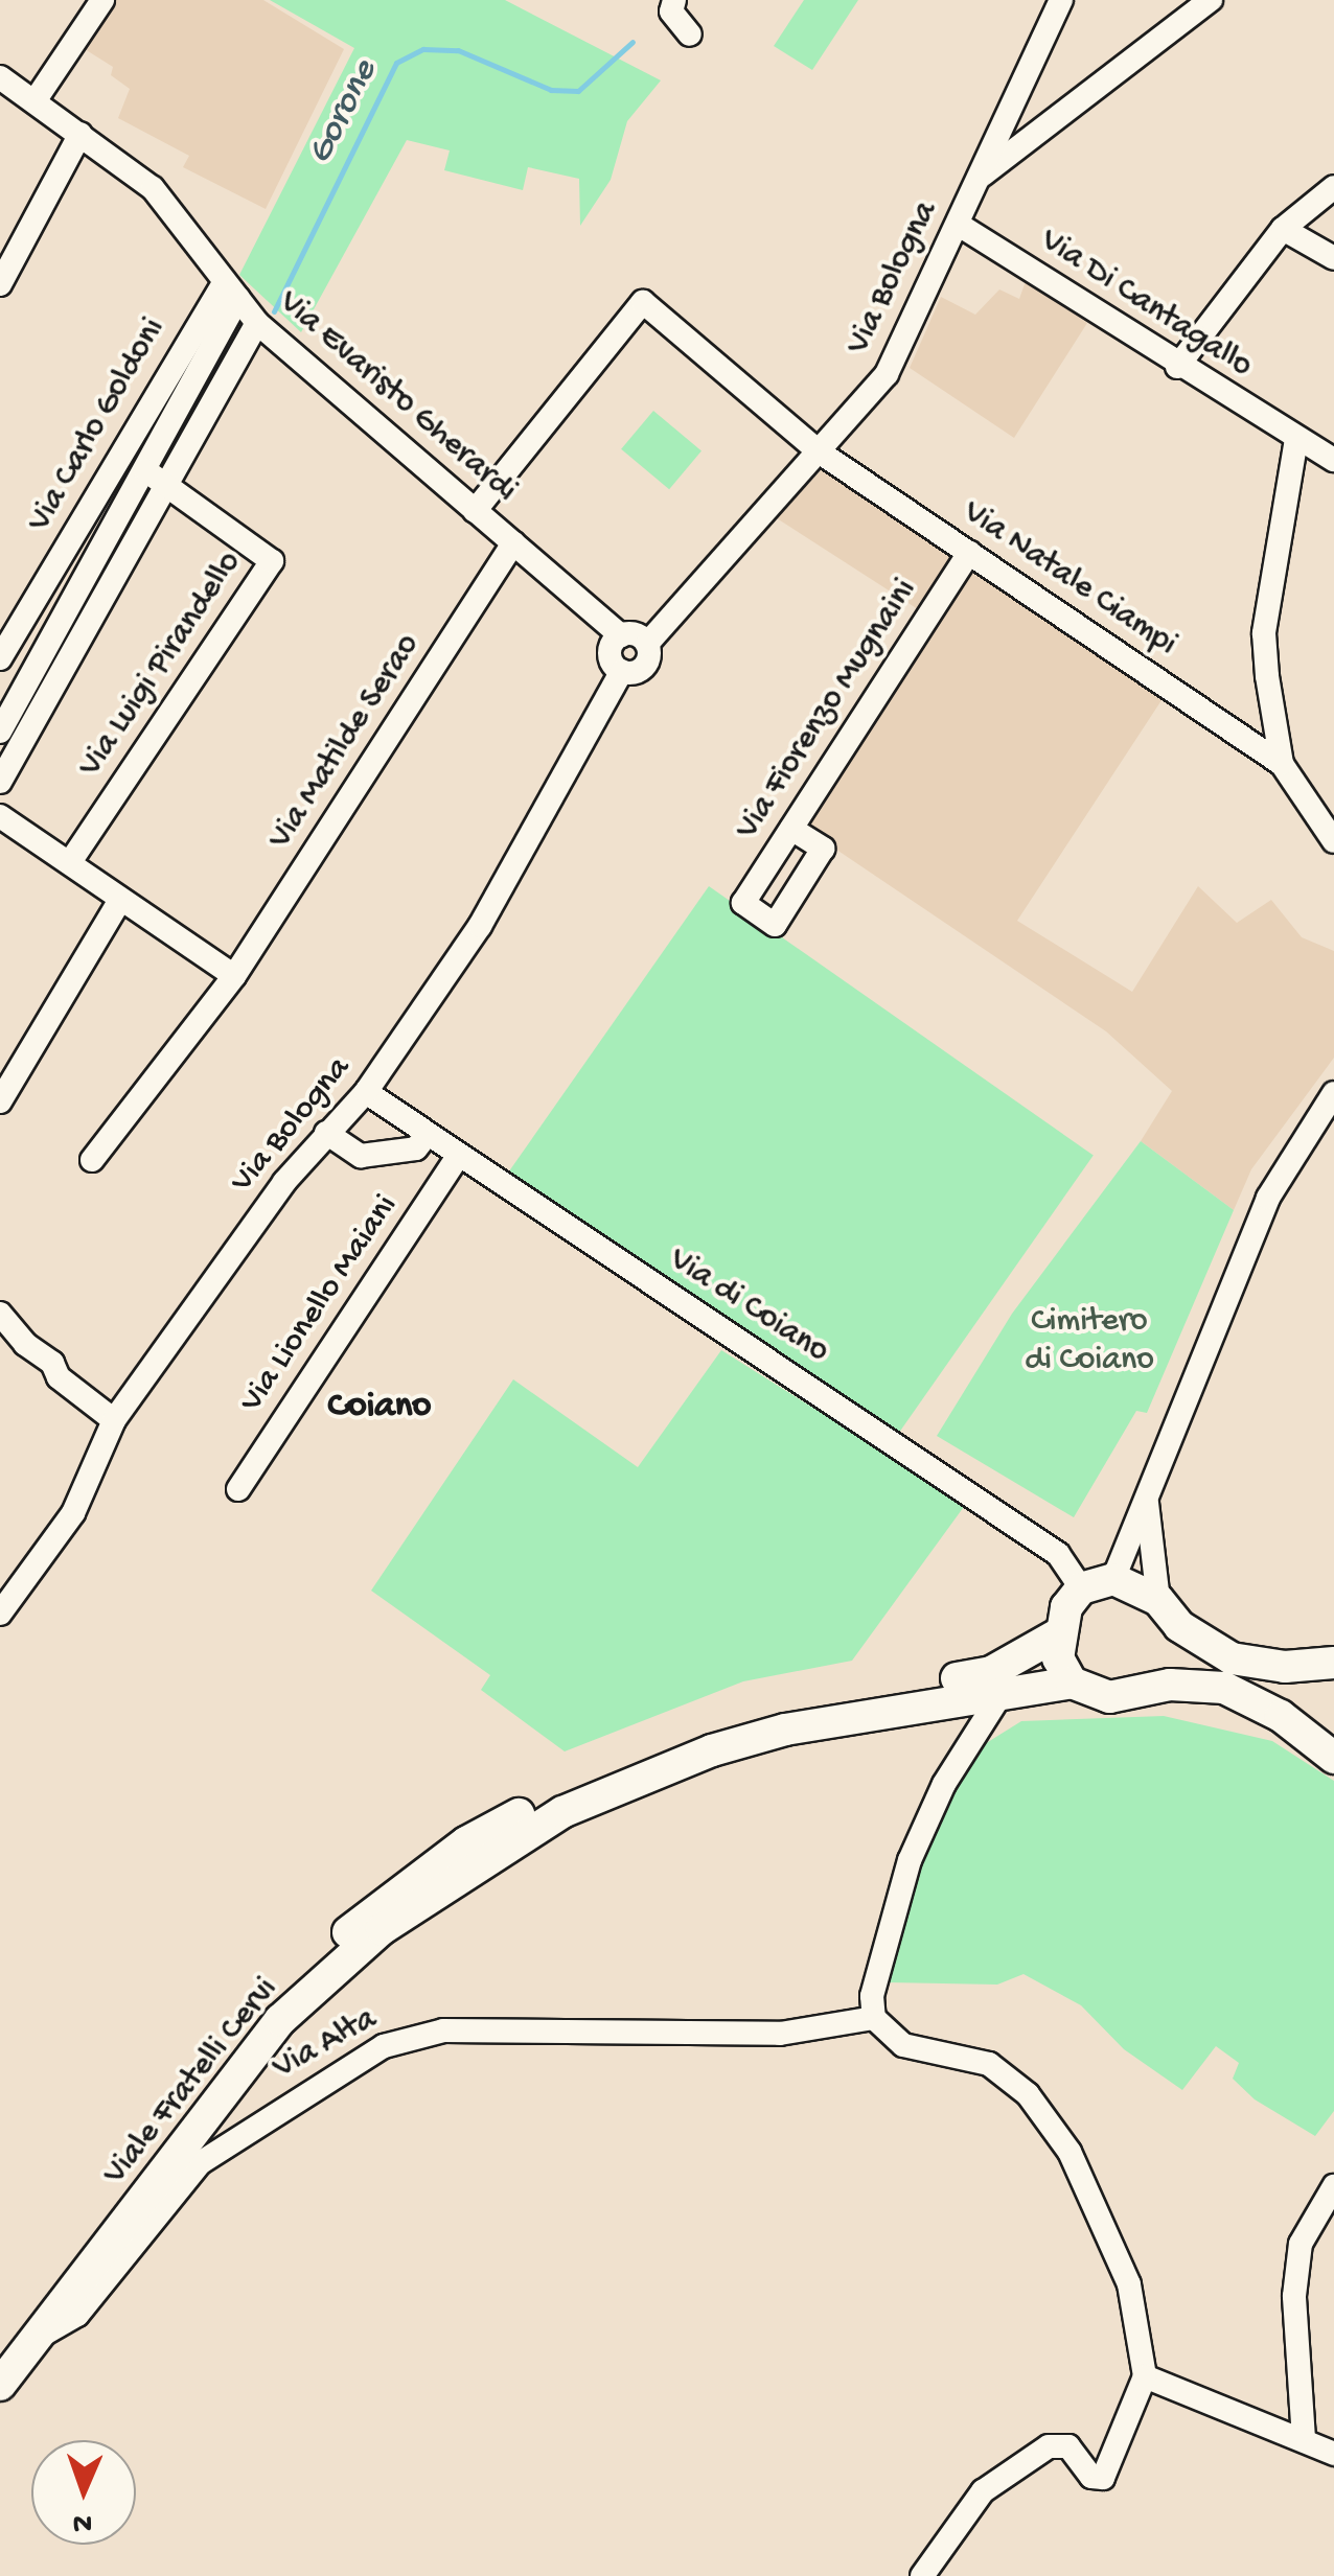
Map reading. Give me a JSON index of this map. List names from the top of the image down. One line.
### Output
{"streets":{"main road":["Viale Fratelli Cervi"],"street":["Via Bologna","Via Di Cantagallo","Via Evaristo Gherardi","Via Carlo Goldoni","Via Natale Ciampi","Via Luigi Pirandello","Via Fiorenzo Mugnaini","Via Matilde Serao","Via Lionello Maiani","Via di Coiano","Via Alta"]},"crossings":[["Via Bologna","Via Di Cantagallo"],["Via Bologna","Via Evaristo Gherardi"],["Via Bologna","Via Natale Ciampi"],["Via Bologna","Via di Coiano"],["Via Evaristo Gherardi","Via Carlo Goldoni"],["Via Evaristo Gherardi","Via Natale Ciampi"],["Via Evaristo Gherardi","Via Matilde Serao"],["Via Carlo Goldoni","Via Luigi Pirandello"],["Via Natale Ciampi","Via Fiorenzo Mugnaini"],["Via Lionello Maiani","Via di Coiano"],["Via Alta","Viale Fratelli Cervi"]],"districts":["Coiano"],"water":["Gorone"],"parks":["Cimitero di Coiano"],"north":"bottom"}
